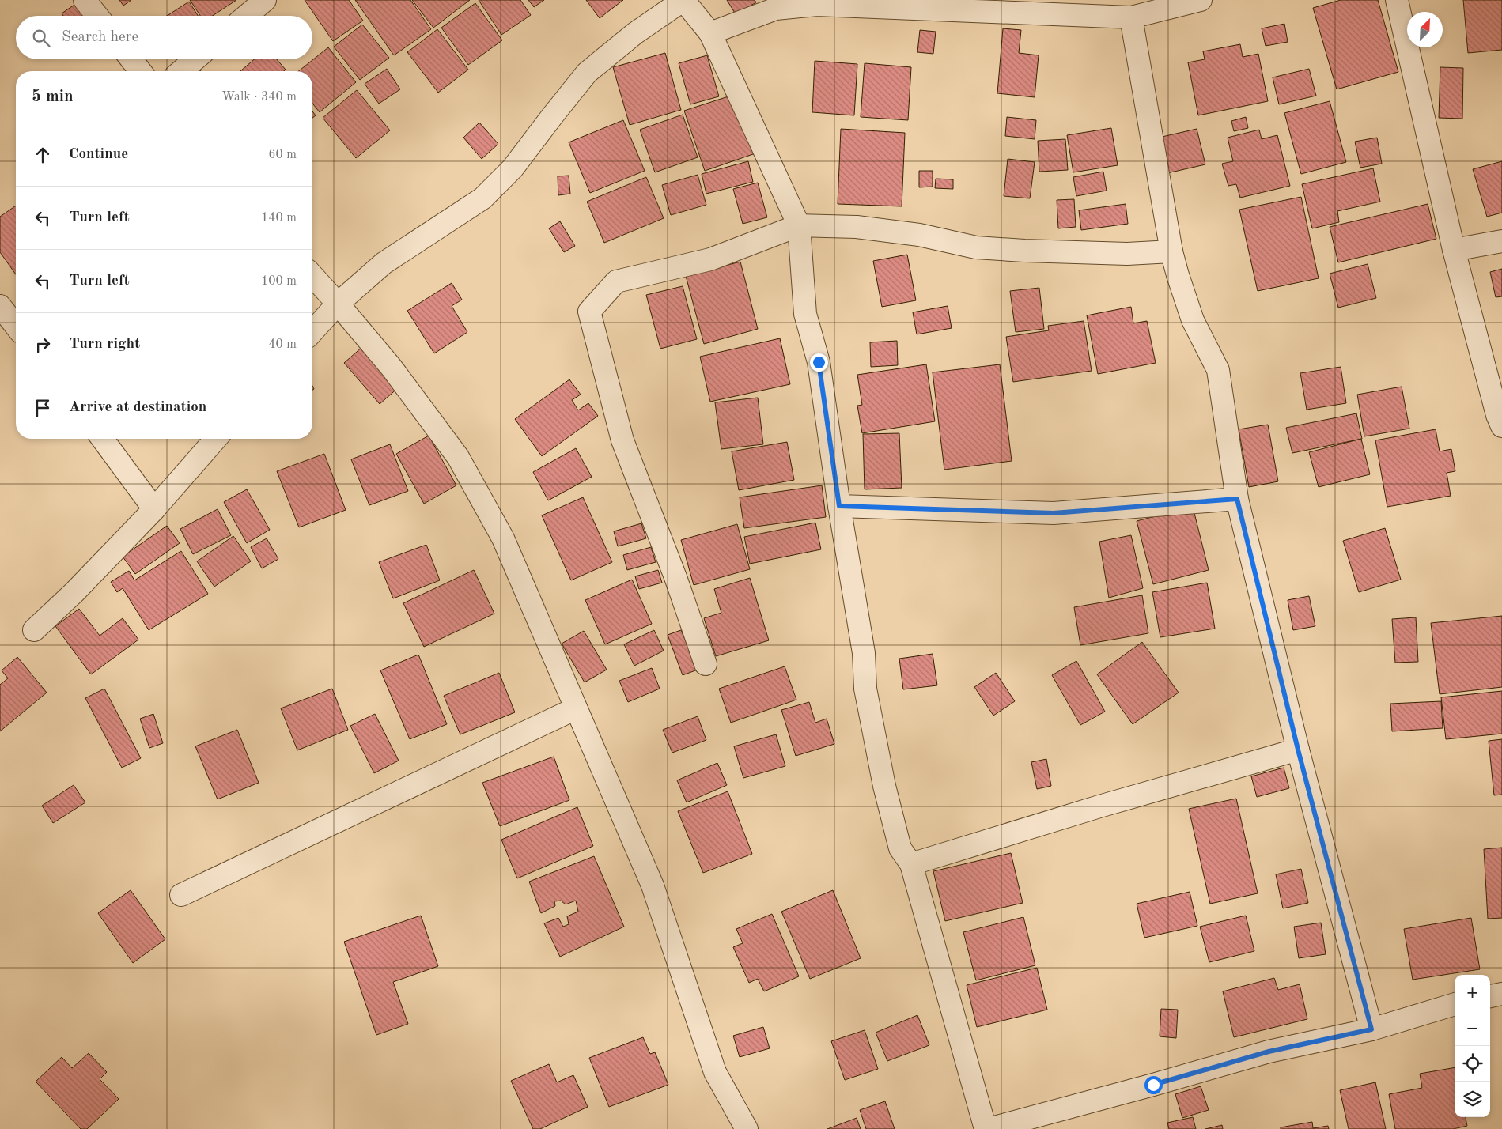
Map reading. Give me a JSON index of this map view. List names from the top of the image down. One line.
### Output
{"north":"top right","page":{"search":"Search here","heading":["5 min","Walk · 340 m"],"list":[["Continue","60 m"],["Turn left","140 m"],["Turn left","100 m"],["Turn right","40 m"],"Arrive at destination"],"map_buttons":["+","−"]}}
